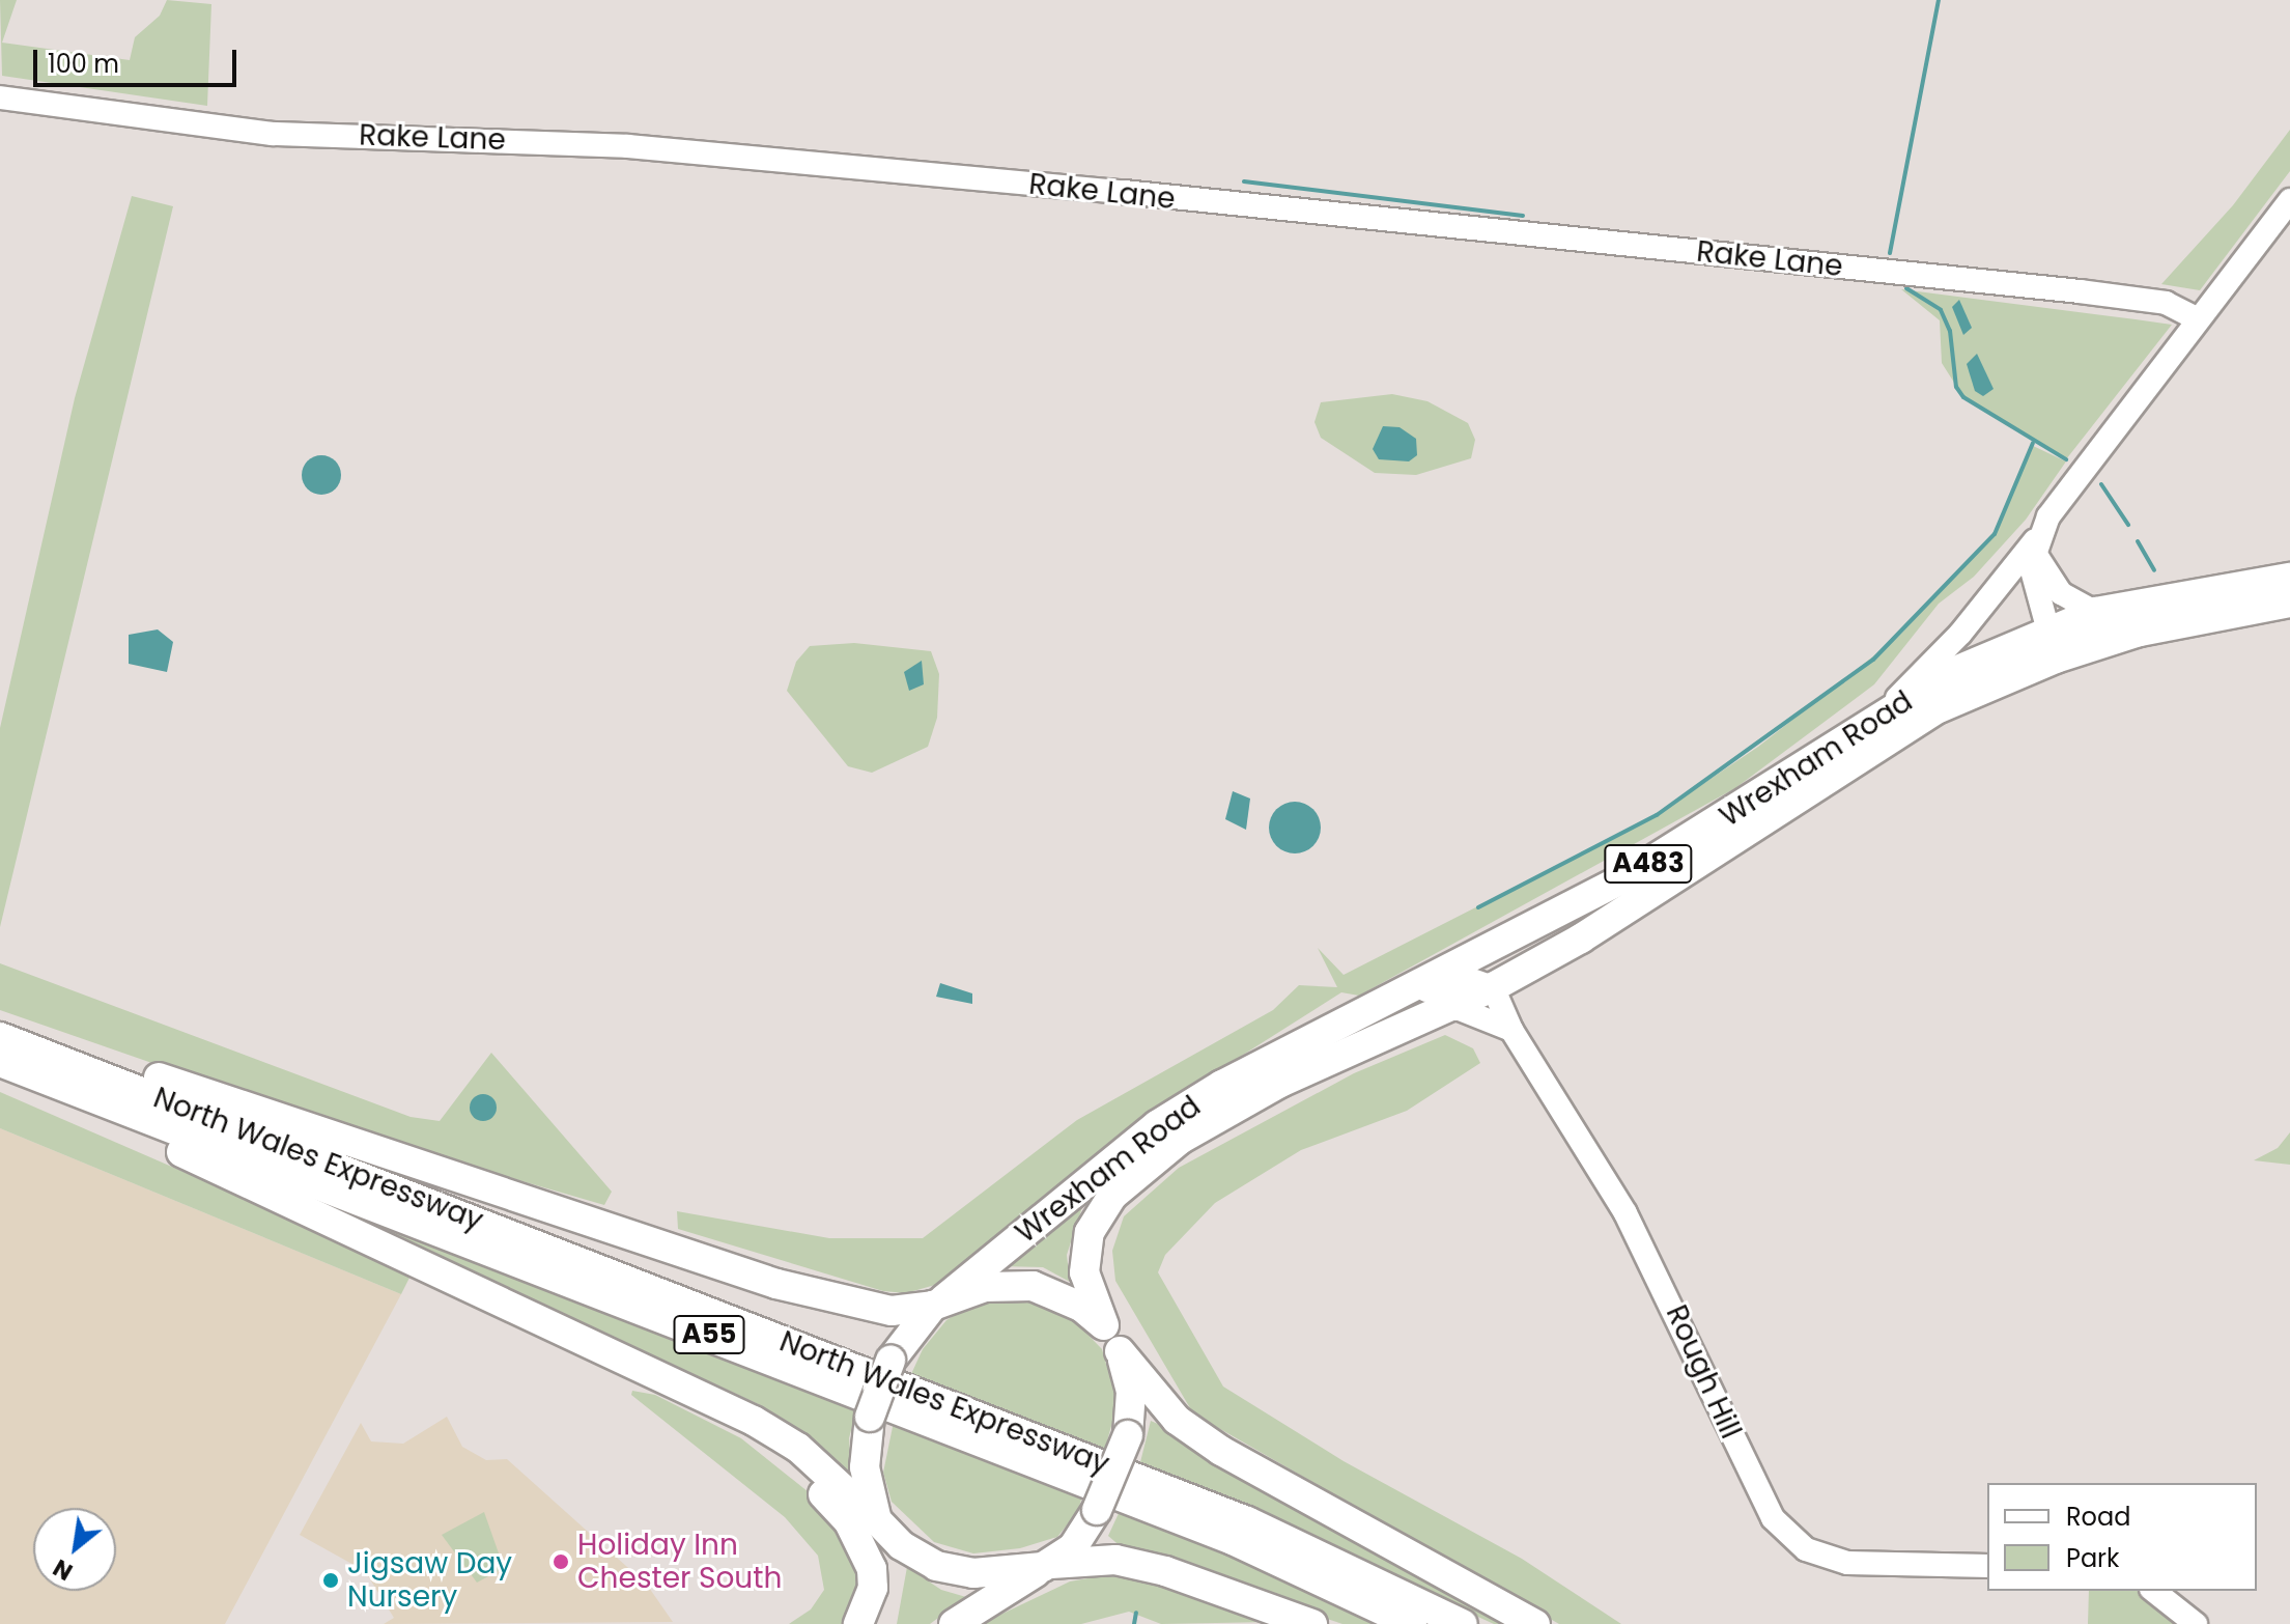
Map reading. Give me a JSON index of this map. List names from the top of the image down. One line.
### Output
{"streets":{"highway":["Wrexham Road","A483","North Wales Expressway","A55"],"street":["Rake Lane","Rough Hill"]},"crossings":[["Wrexham Road","A483"],["Wrexham Road","Rough Hill"]],"places":["Holiday Inn Chester South","Jigsaw Day Nursery"],"legend":["Road","Park"],"scale_bar":"100 m","north":"bottom left"}
